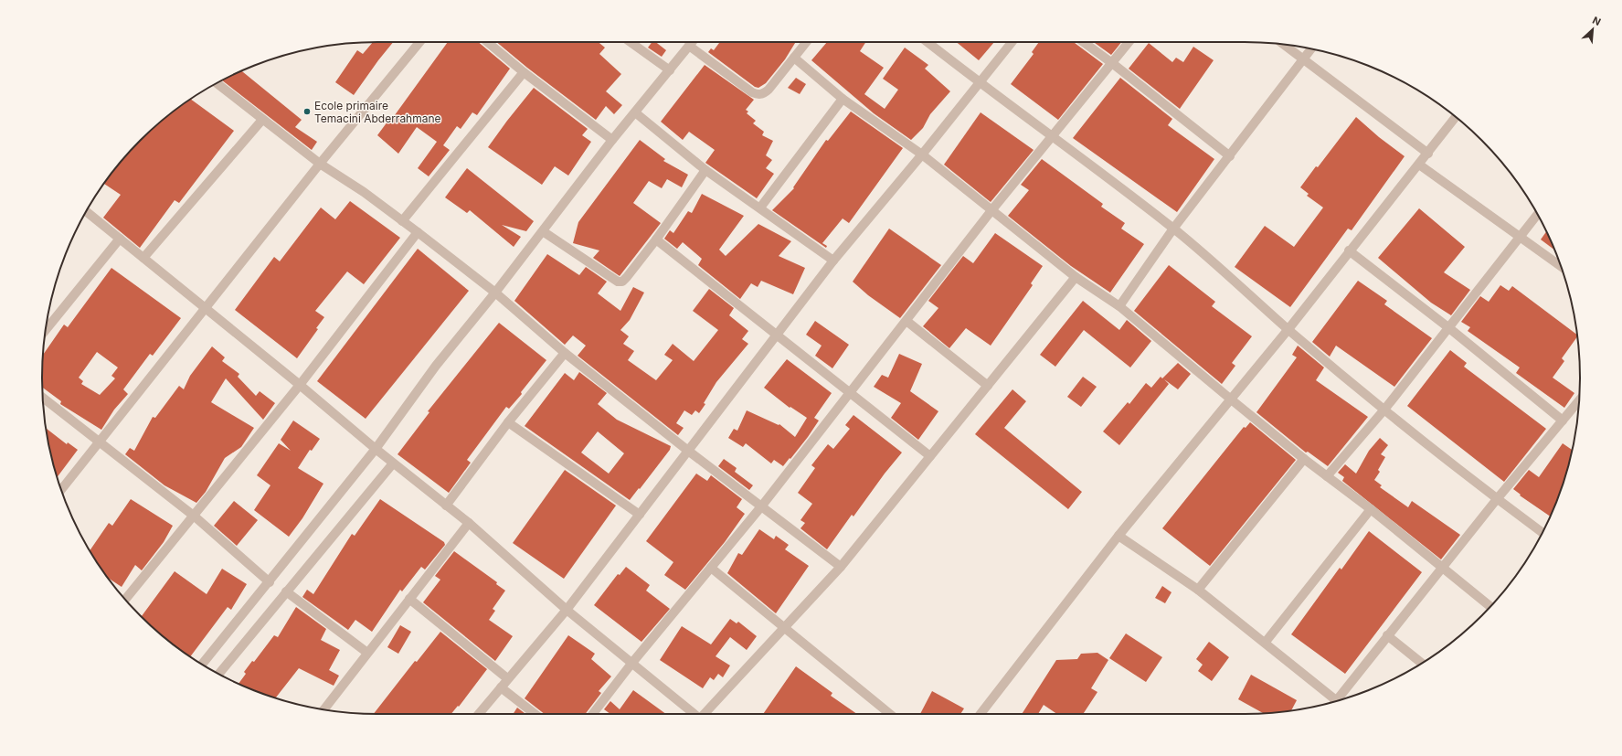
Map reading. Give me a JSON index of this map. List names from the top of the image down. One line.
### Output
{"places":["Ecole primaire Temacini Abderrahmane"],"north":"top right"}
